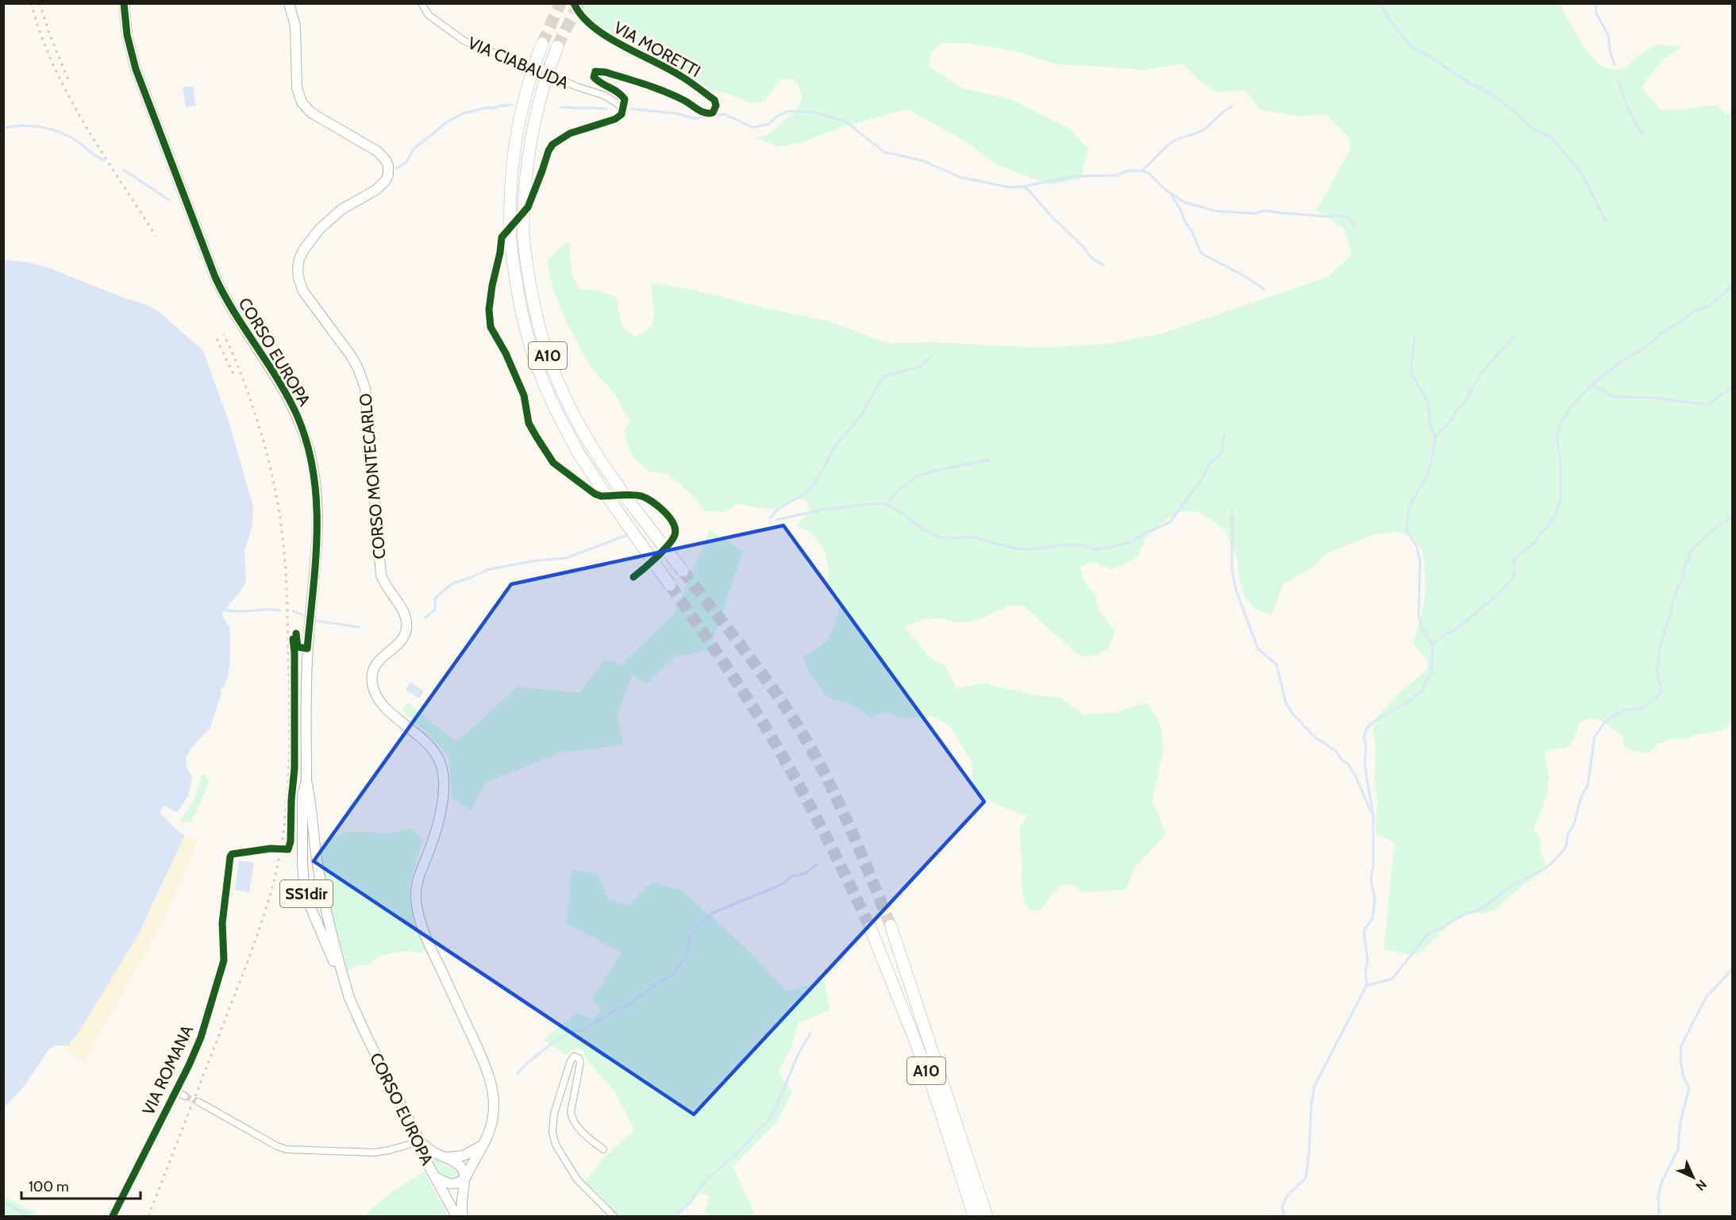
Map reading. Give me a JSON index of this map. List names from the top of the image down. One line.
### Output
{"streets":{"highway":["A10"],"main road":["CORSO EUROPA","CORSO MONTECARLO","SS1dir"],"street":["VIA MORETTI","VIA CIABAUDA","VIA ROMANA"]},"crossings":[["VIA MORETTI","VIA CIABAUDA"],["CORSO EUROPA","SS1dir"]],"scale_bar":"100 m","north":"bottom right"}
